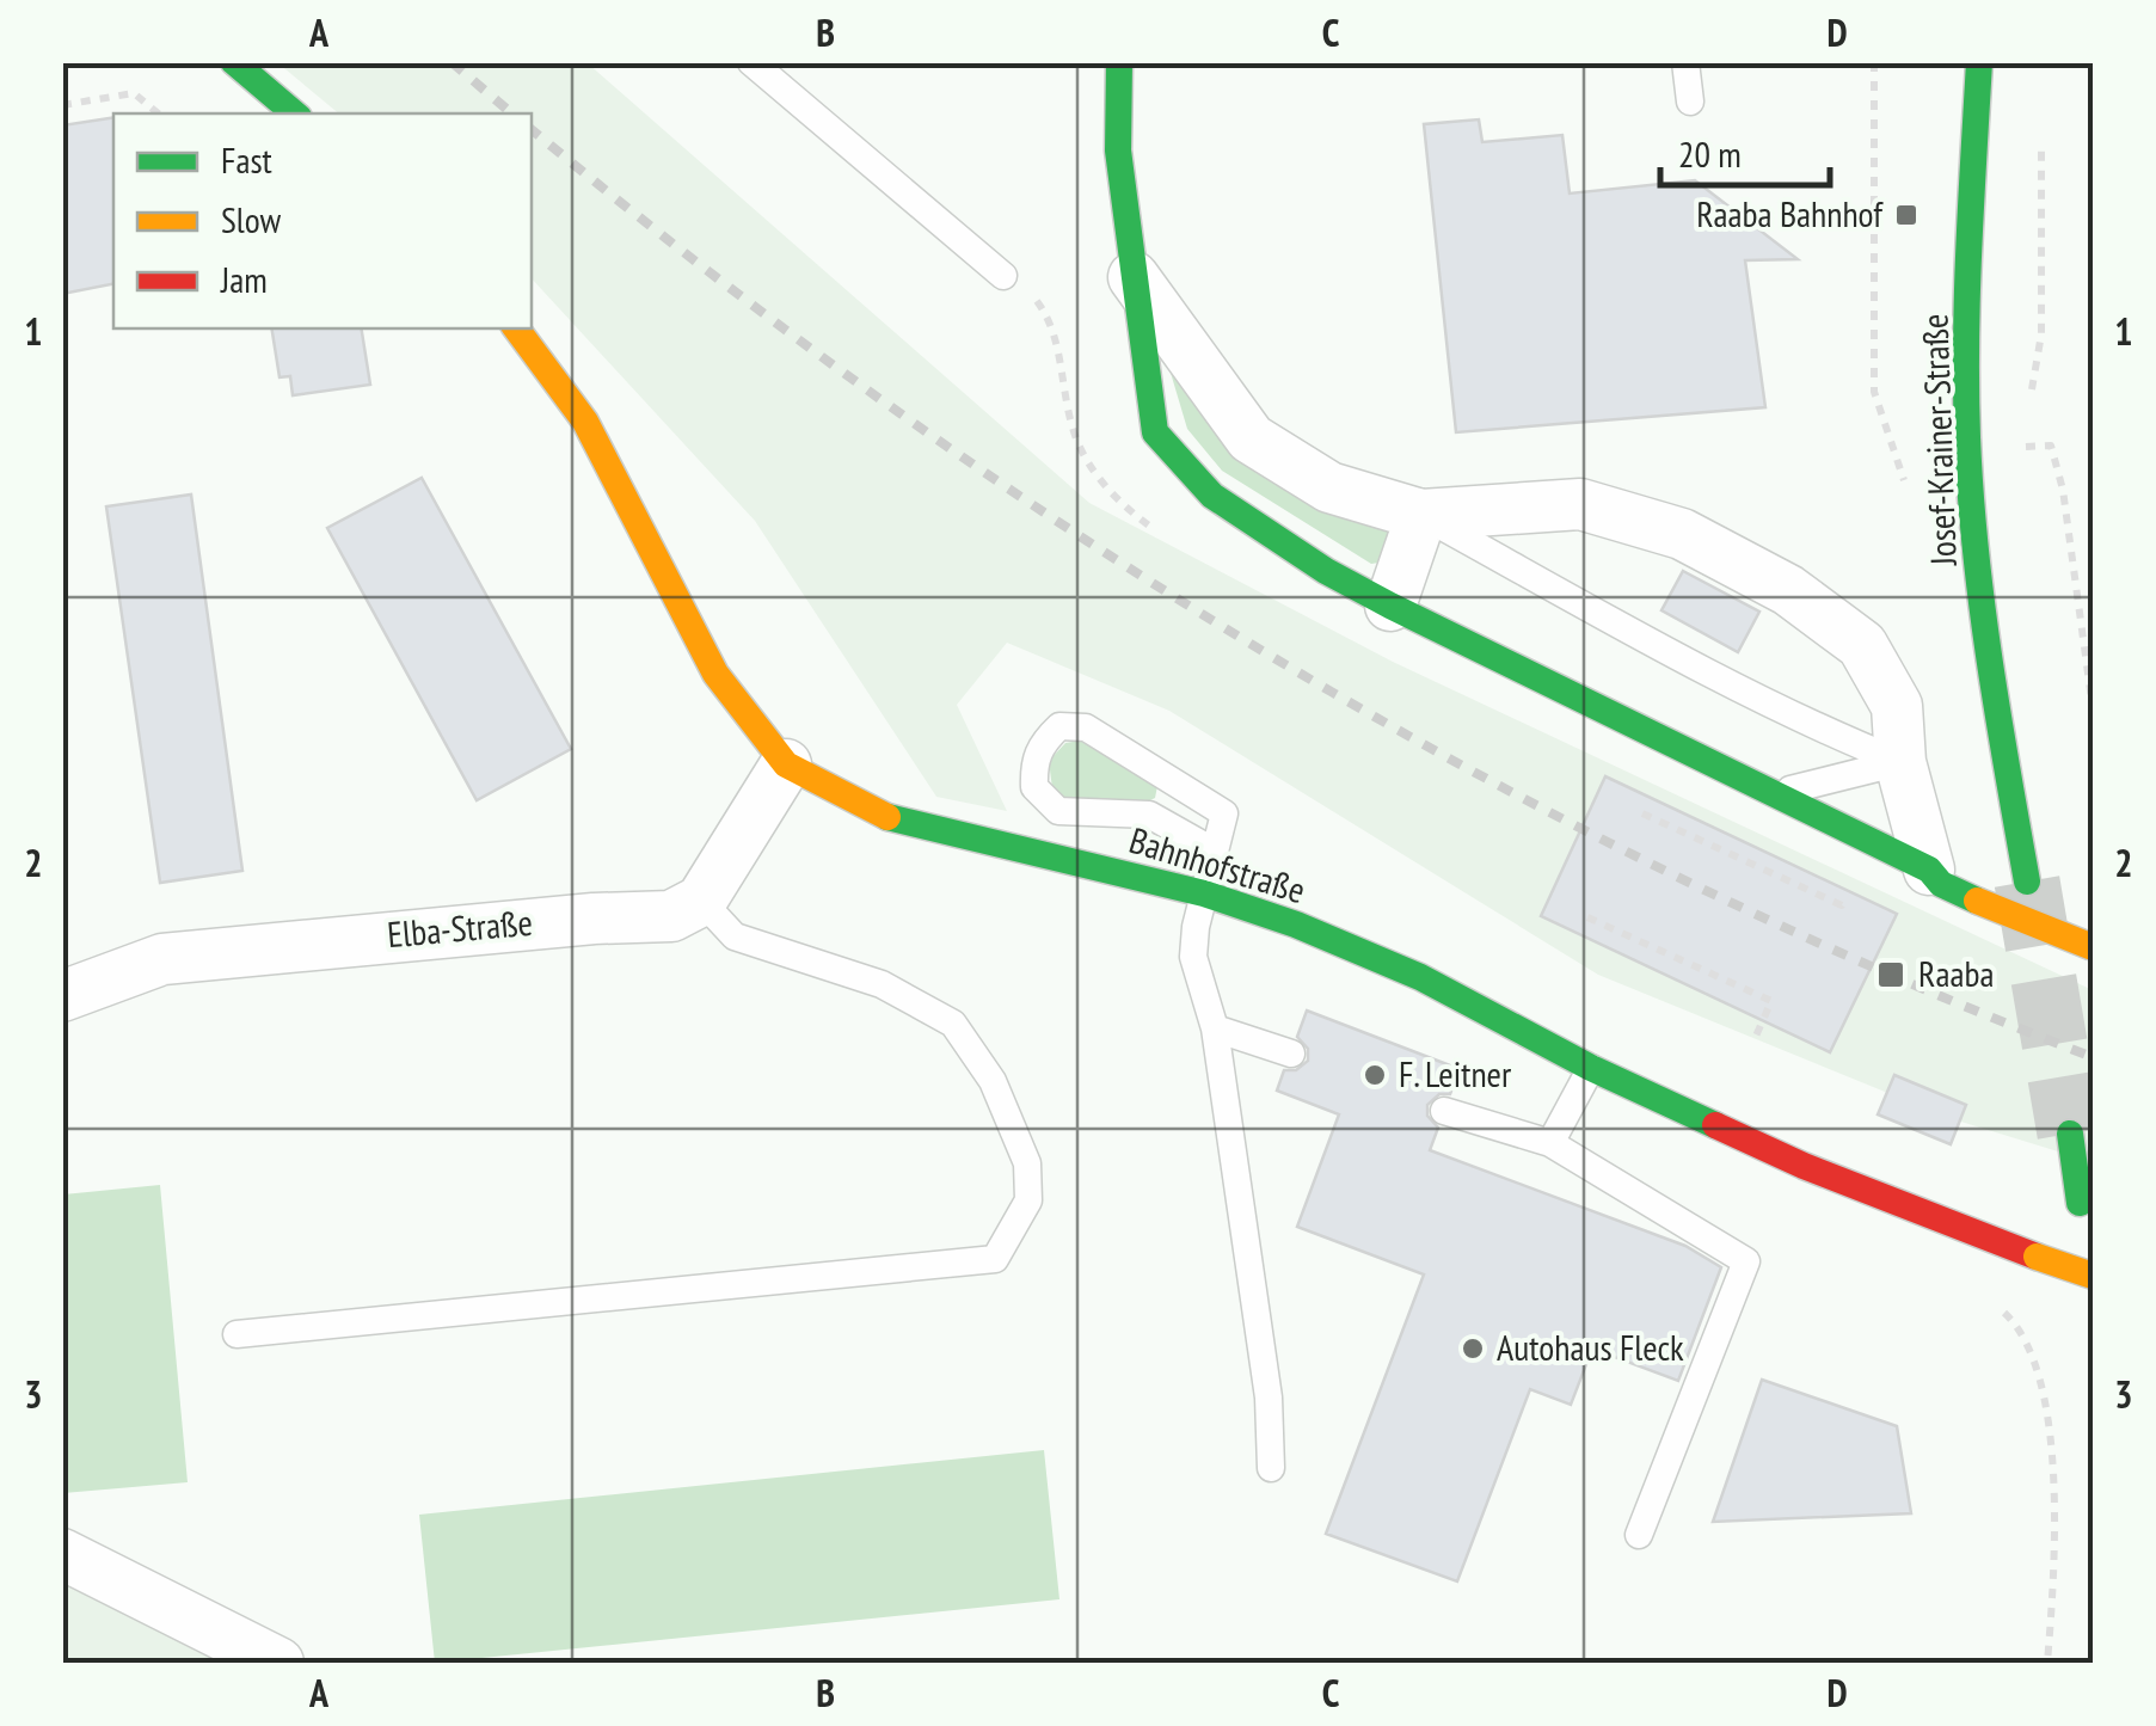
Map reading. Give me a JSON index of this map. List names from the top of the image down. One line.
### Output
{"streets":{"street":["Josef-Krainer-Straße","Bahnhofstraße","Elba-Straße"]},"places":{"transit":["Raaba Bahnhof","Raaba"],"other":["F. Leitner","Autohaus Fleck"]},"legend":["Fast","Slow","Jam"],"scale_bar":"20 m","grid":{"columns":["A","B","C","D"],"rows":["1","2","3"]}}
